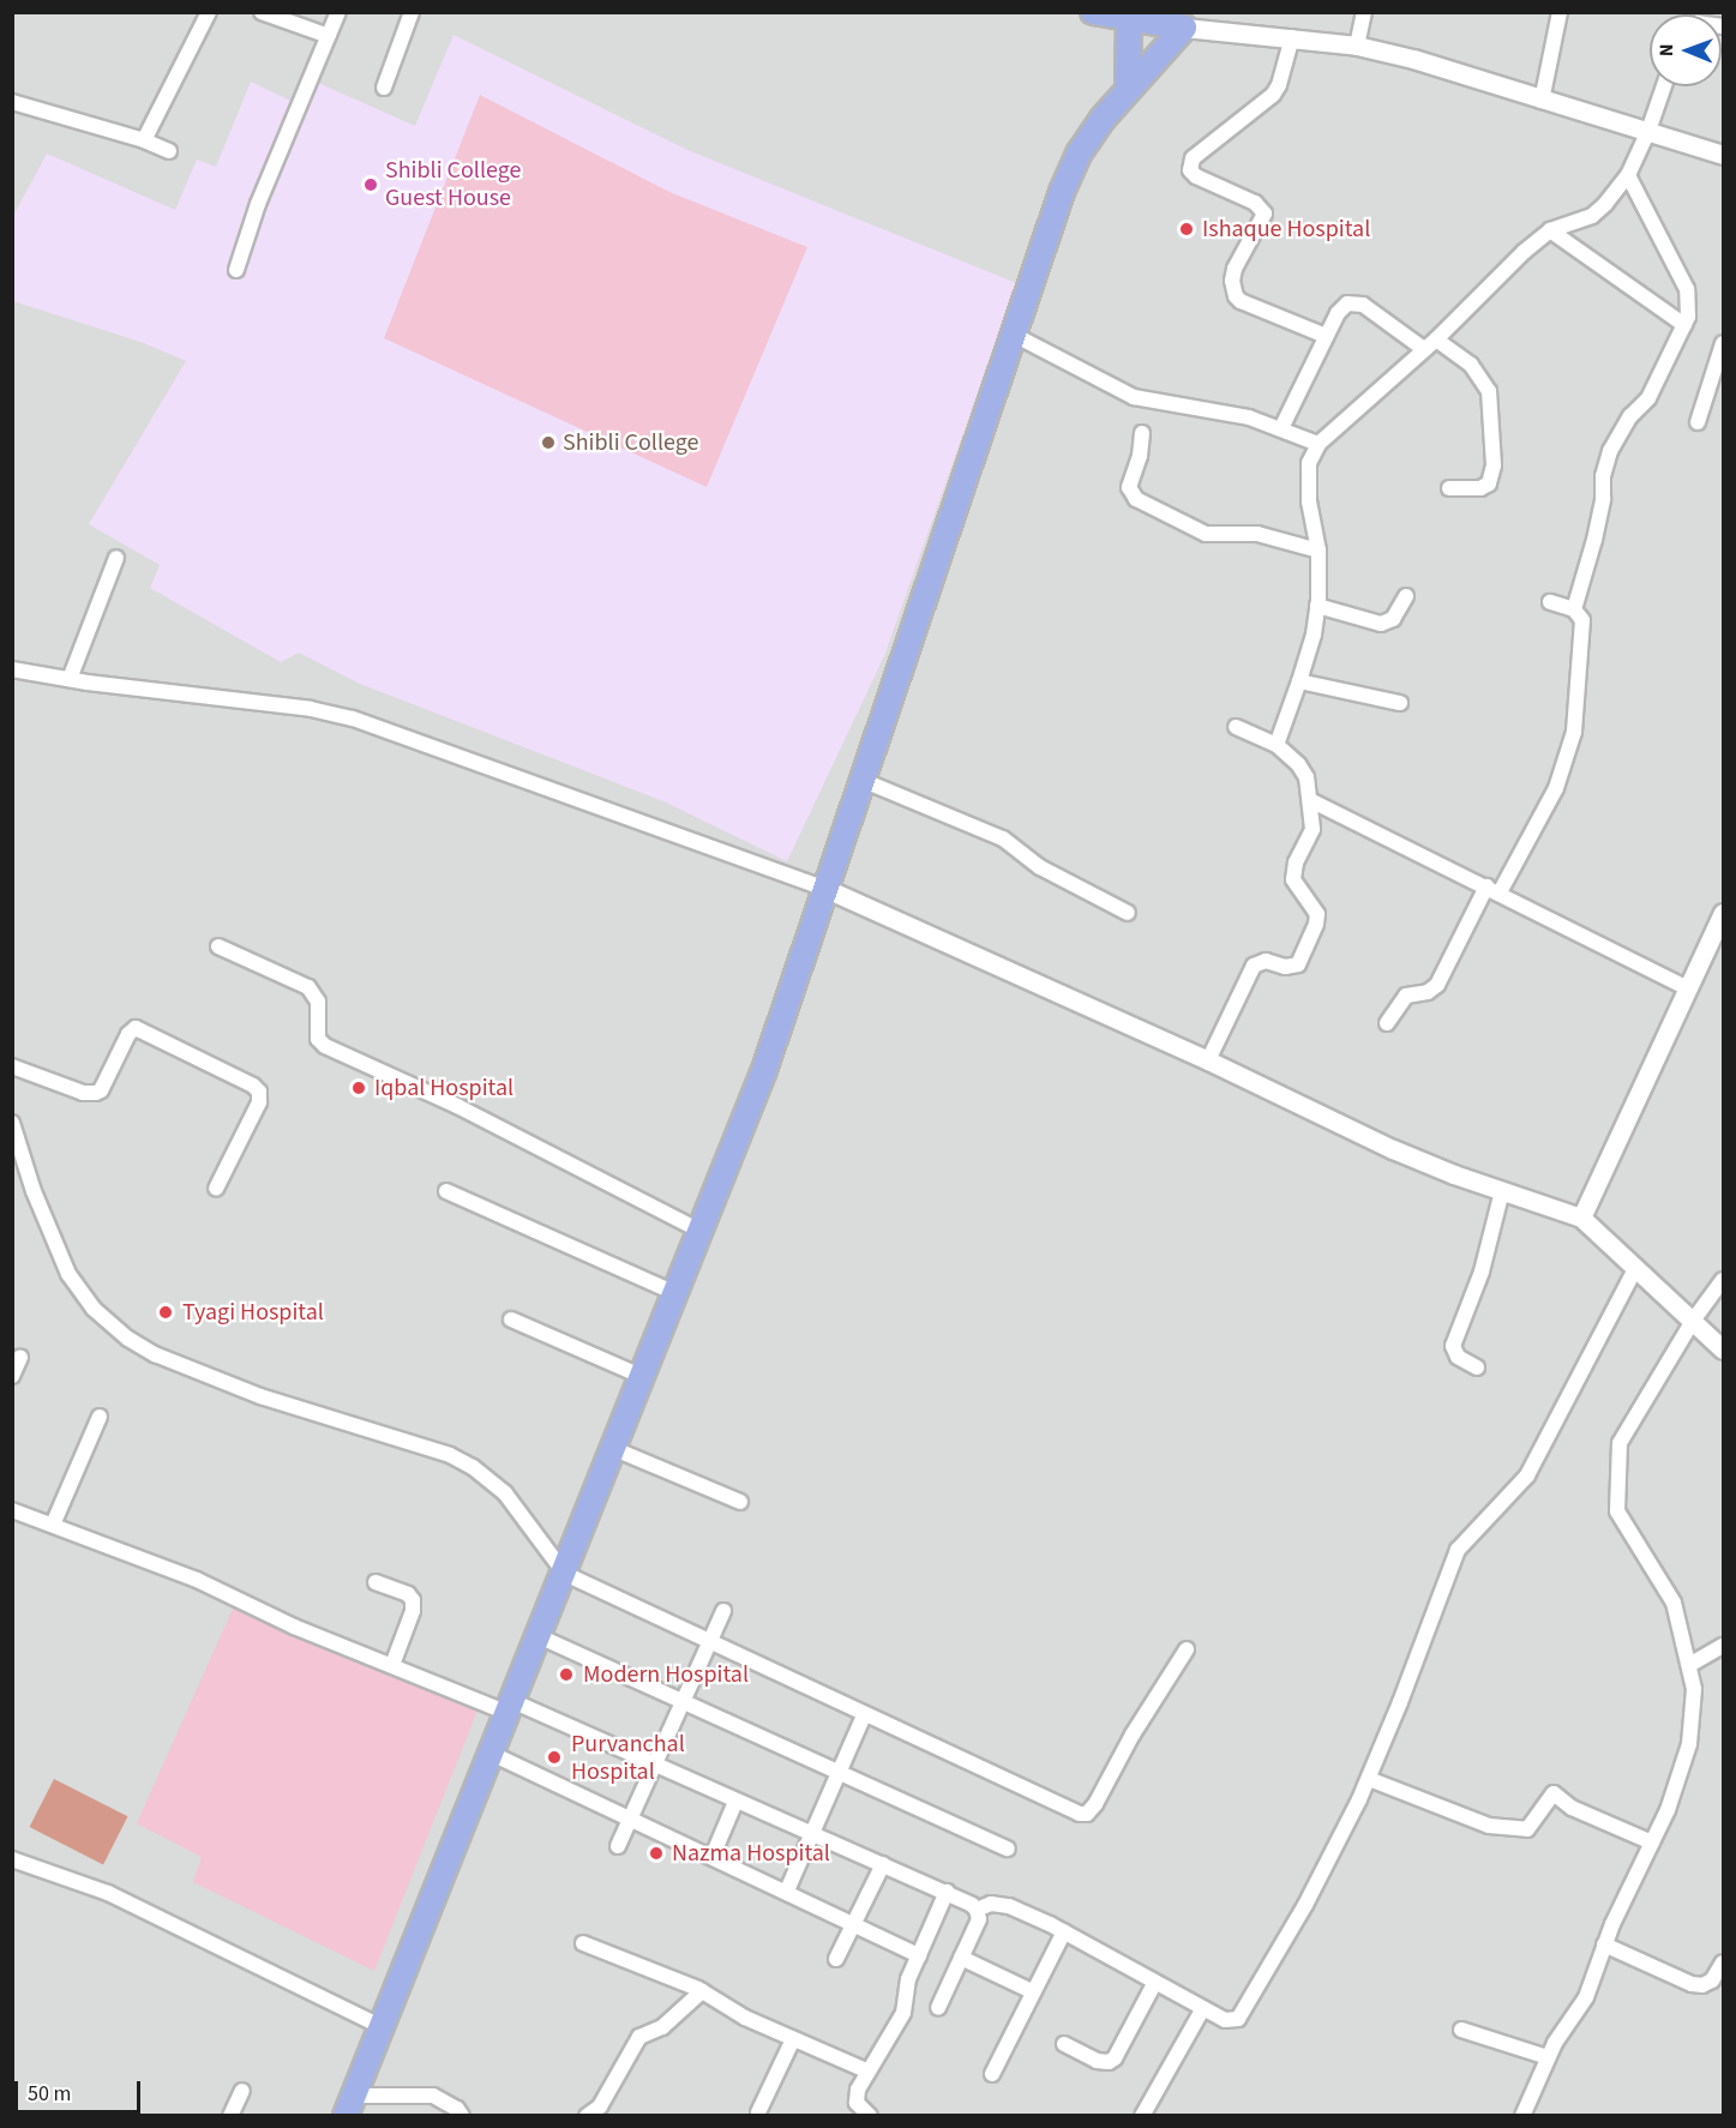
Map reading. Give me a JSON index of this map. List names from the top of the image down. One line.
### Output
{"places":["Shibli College Guest House","Ishaque Hospital","Shibli College","Iqbal Hospital","Tyagi Hospital","Modern Hospital","Purvanchal Hospital","Nazma Hospital"],"scale_bar":"50 m","north":"left"}
